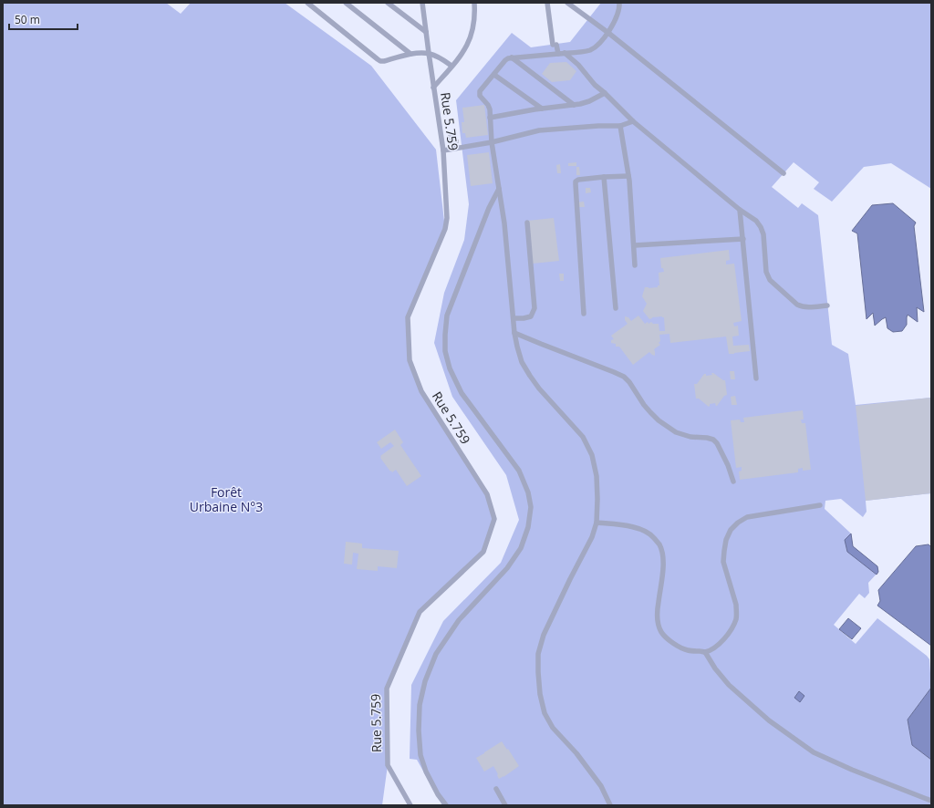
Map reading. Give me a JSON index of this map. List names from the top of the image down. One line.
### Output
{"streets":{"lane":["Rue 5.759"]},"parks":["Forêt Urbaine N°3"],"scale_bar":"50 m"}
